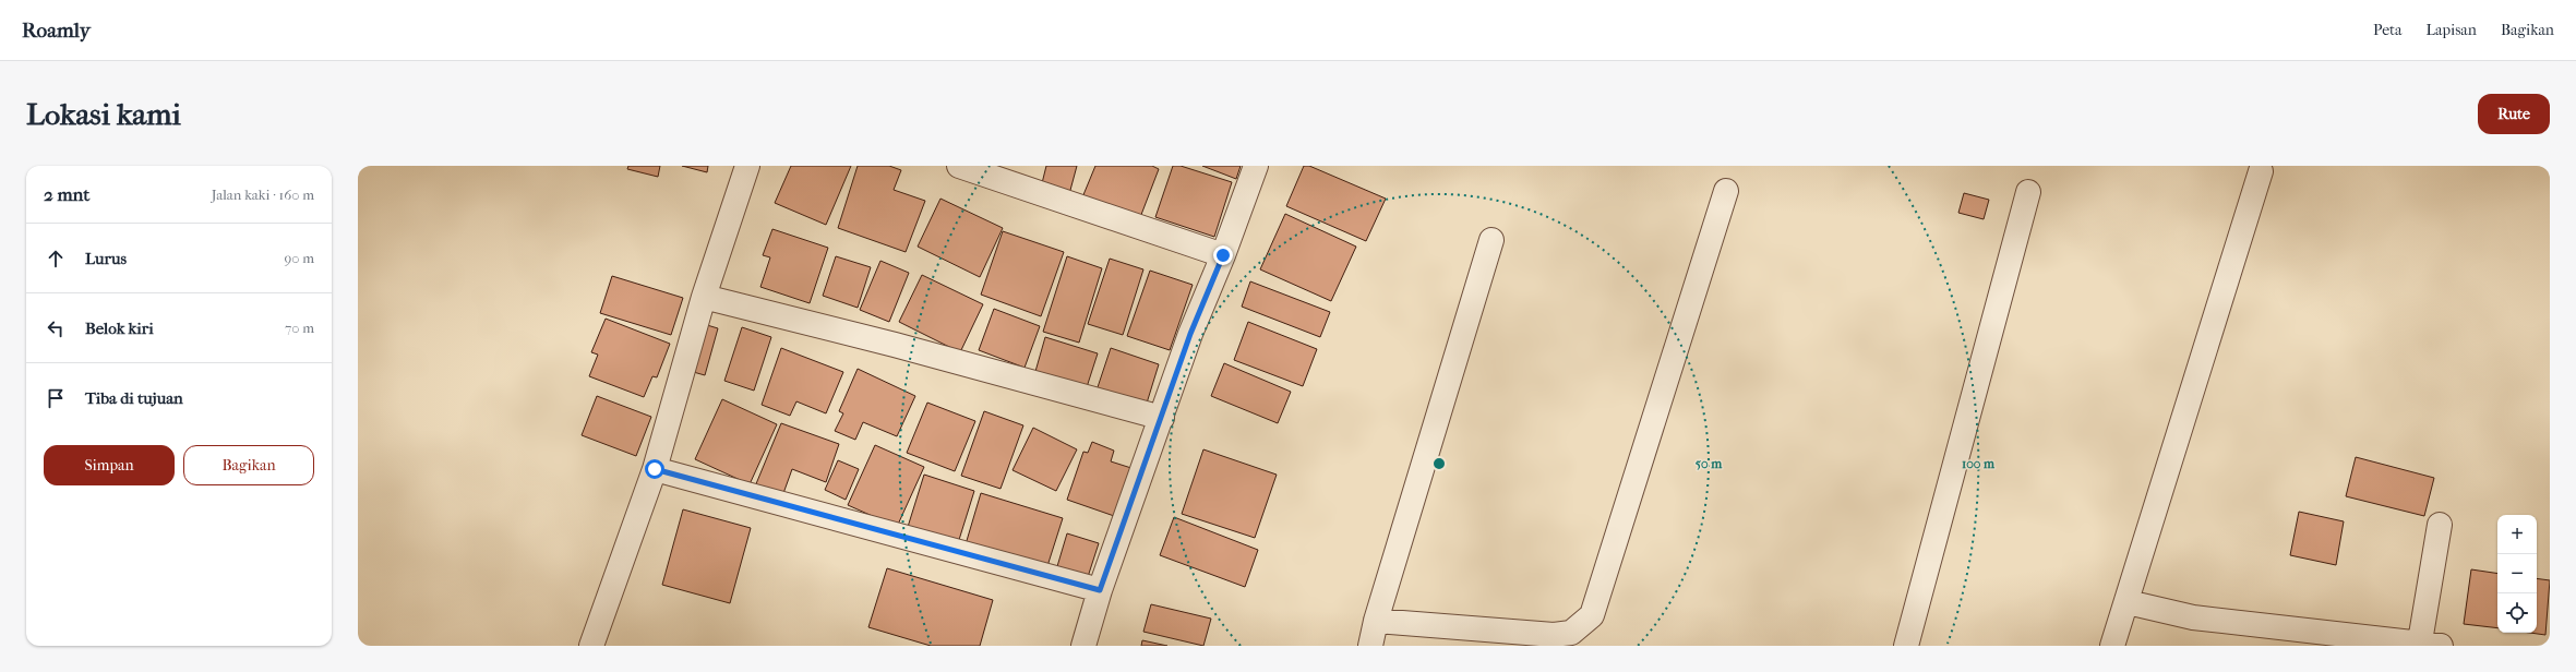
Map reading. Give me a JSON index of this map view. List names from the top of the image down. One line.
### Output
{"page":{"header":"Roamly","nav":["Peta","Lapisan","Bagikan"],"buttons":["Rute",["Simpan","Bagikan"]],"title":"Lokasi kami","heading":["2 mnt","Jalan kaki · 160 m"],"list":[["Lurus","90 m"],["Belok kiri","70 m"],"Tiba di tujuan"],"map_buttons":["+","−"]},"rings":["50 m","100 m"]}
